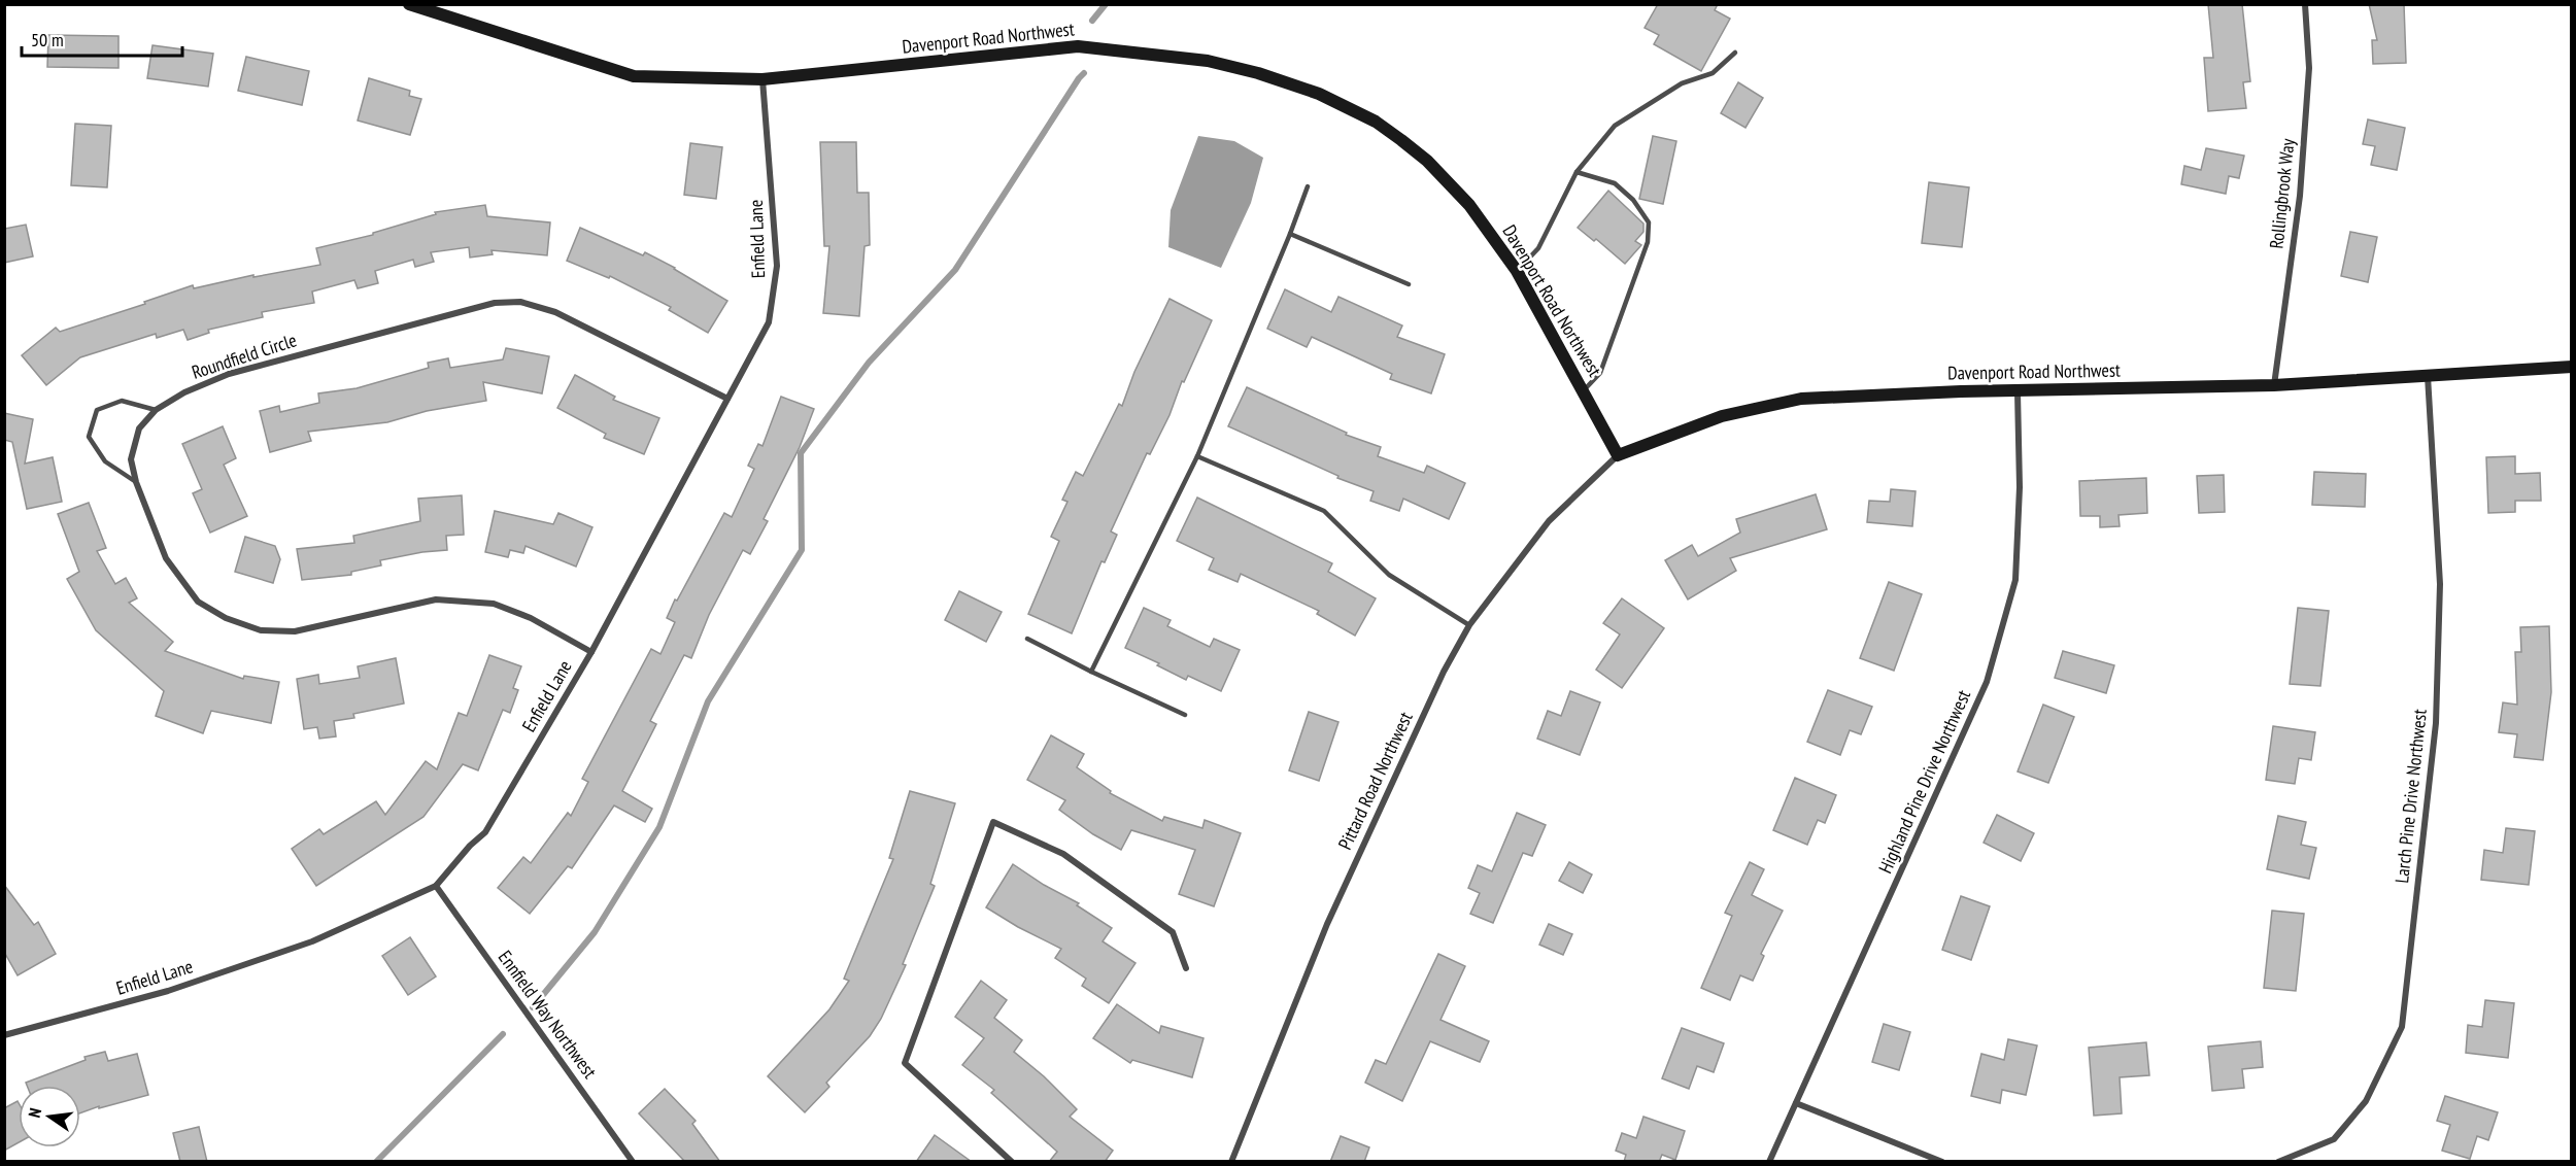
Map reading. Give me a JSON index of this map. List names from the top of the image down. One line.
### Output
{"streets":{"street":["Davenport Road Northwest","Rollingbrook Way","Enfield Lane","Roundfield Circle","Pittard Road Northwest","Highland Pine Drive Northwest","Larch Pine Drive Northwest","Ennfield Way Northwest"]},"crossings":[["Davenport Road Northwest","Rollingbrook Way"],["Davenport Road Northwest","Enfield Lane"],["Davenport Road Northwest","Pittard Road Northwest"],["Davenport Road Northwest","Highland Pine Drive Northwest"],["Davenport Road Northwest","Larch Pine Drive Northwest"],["Enfield Lane","Roundfield Circle"],["Enfield Lane","Ennfield Way Northwest"]],"scale_bar":"50 m","north":"left"}
